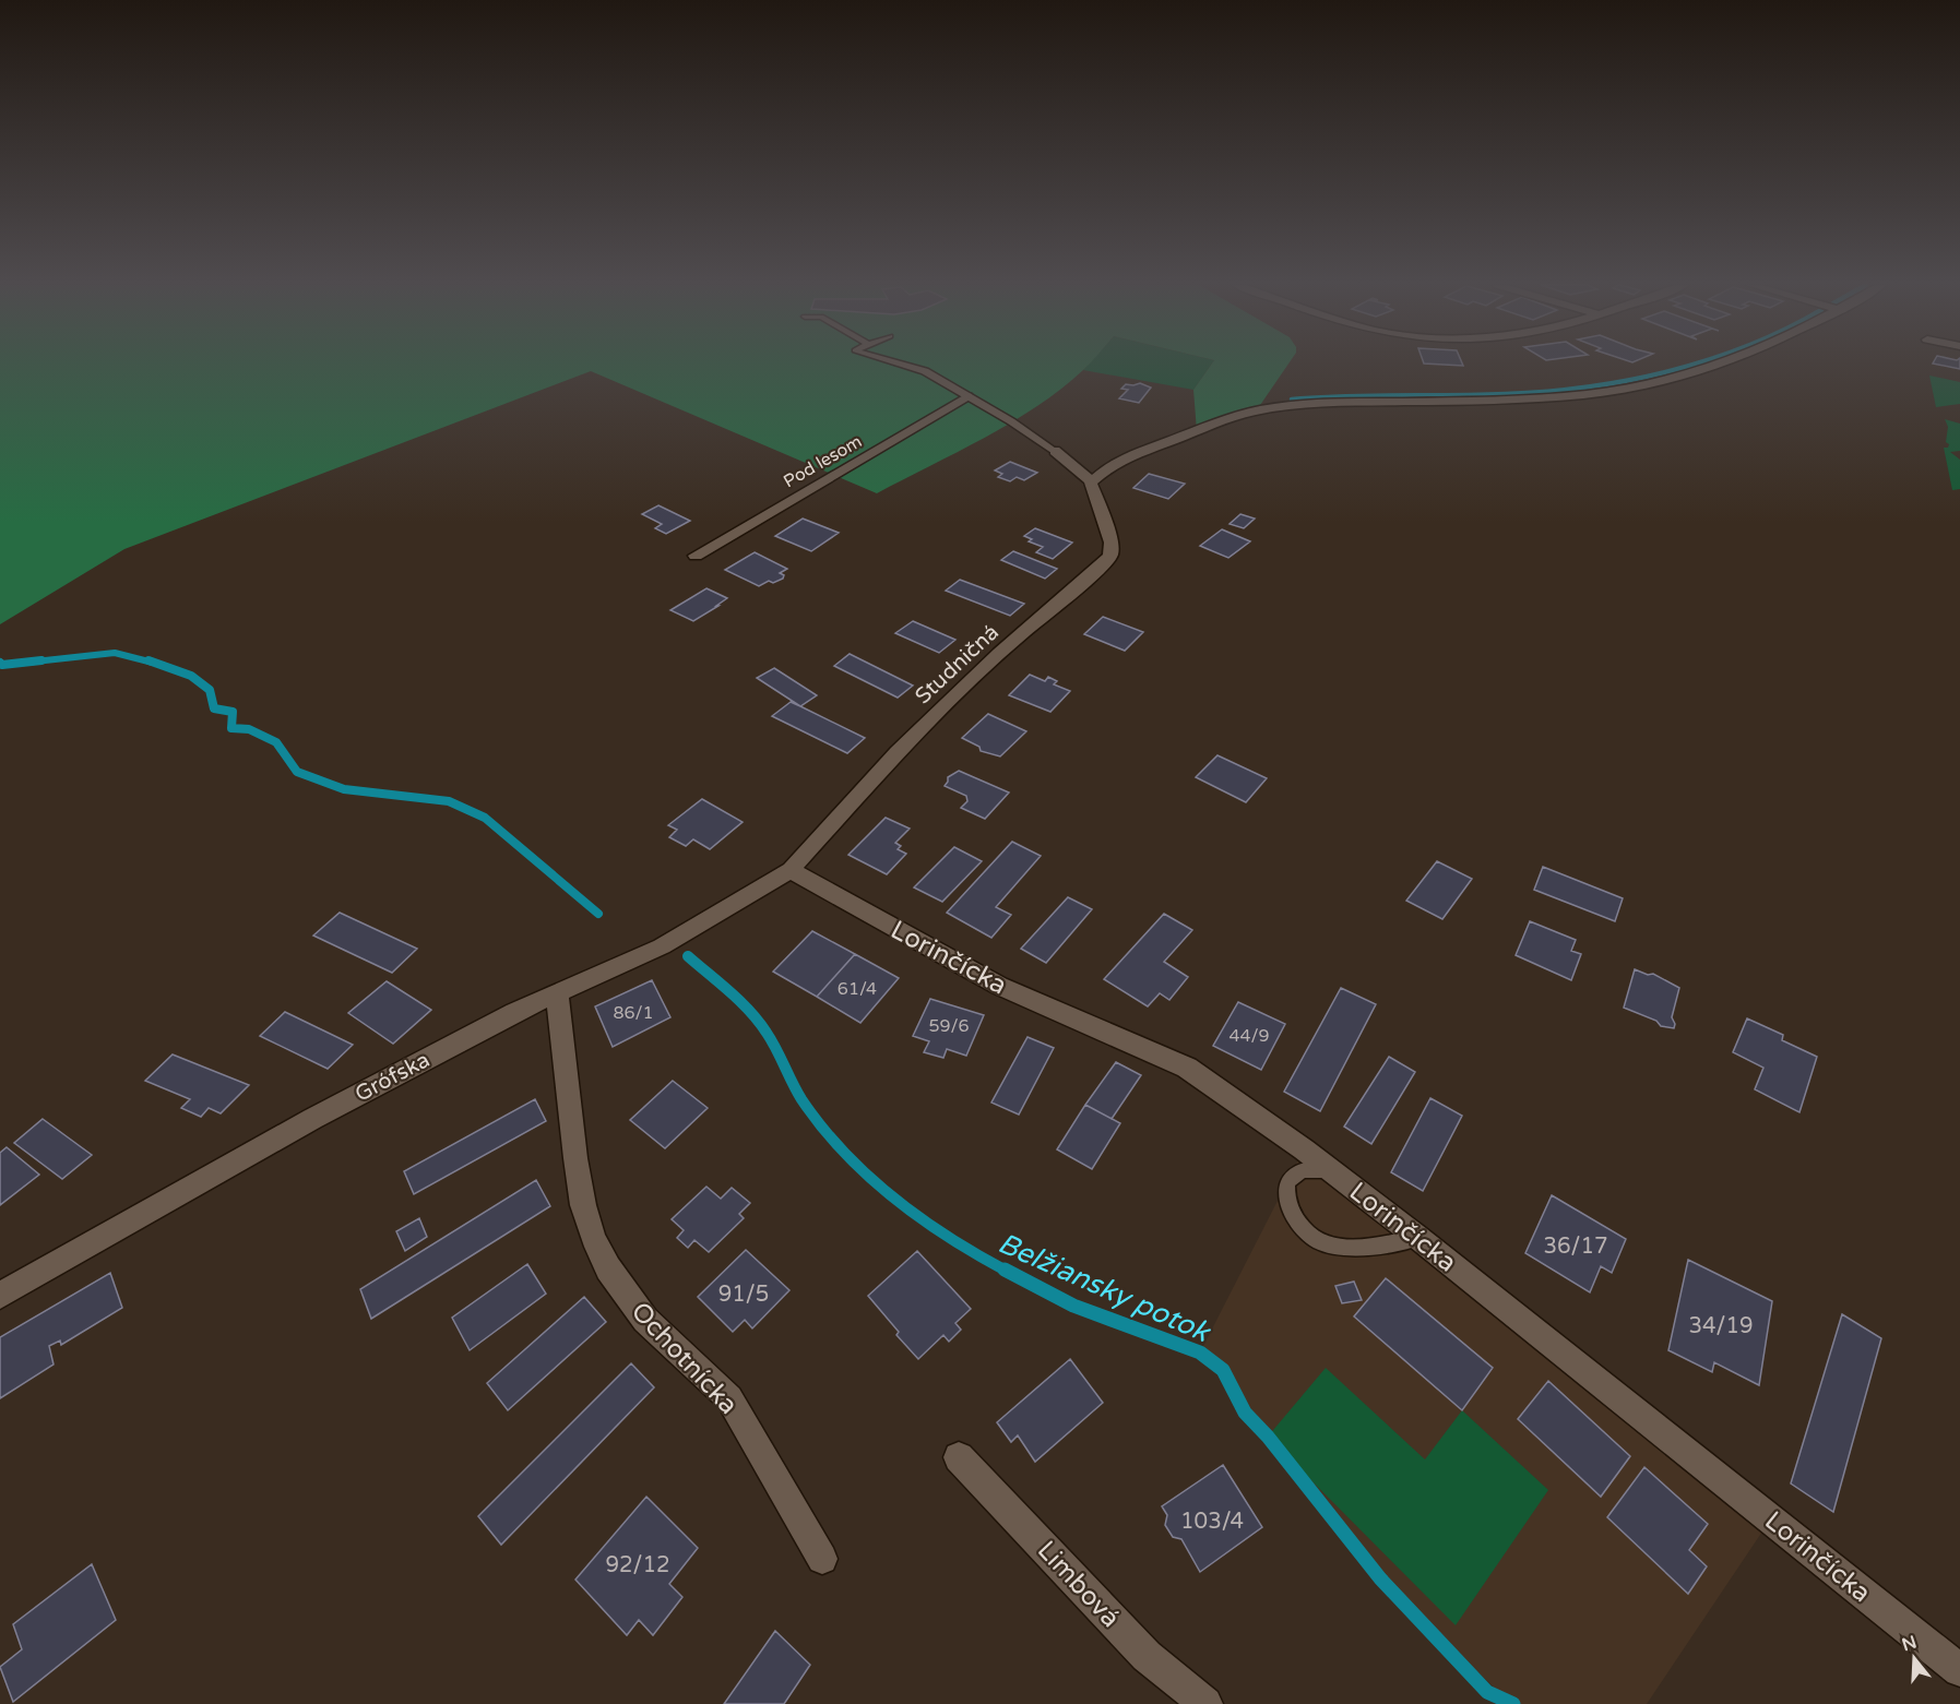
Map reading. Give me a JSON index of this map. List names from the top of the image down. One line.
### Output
{"streets":{"street":["Pod lesom","Studničná","Lorinčícka","Grófska","Ochotnícka","Limbová"]},"crossings":[["Studničná","Lorinčícka"],["Studničná","Grófska"],["Lorinčícka","Grófska"],["Grófska","Ochotnícka"]],"water":["Belžiansky potok"],"house_numbers":["61/4","86/1","59/6","44/9","36/17","91/5","34/19","103/4","92/12"],"north":"top"}
